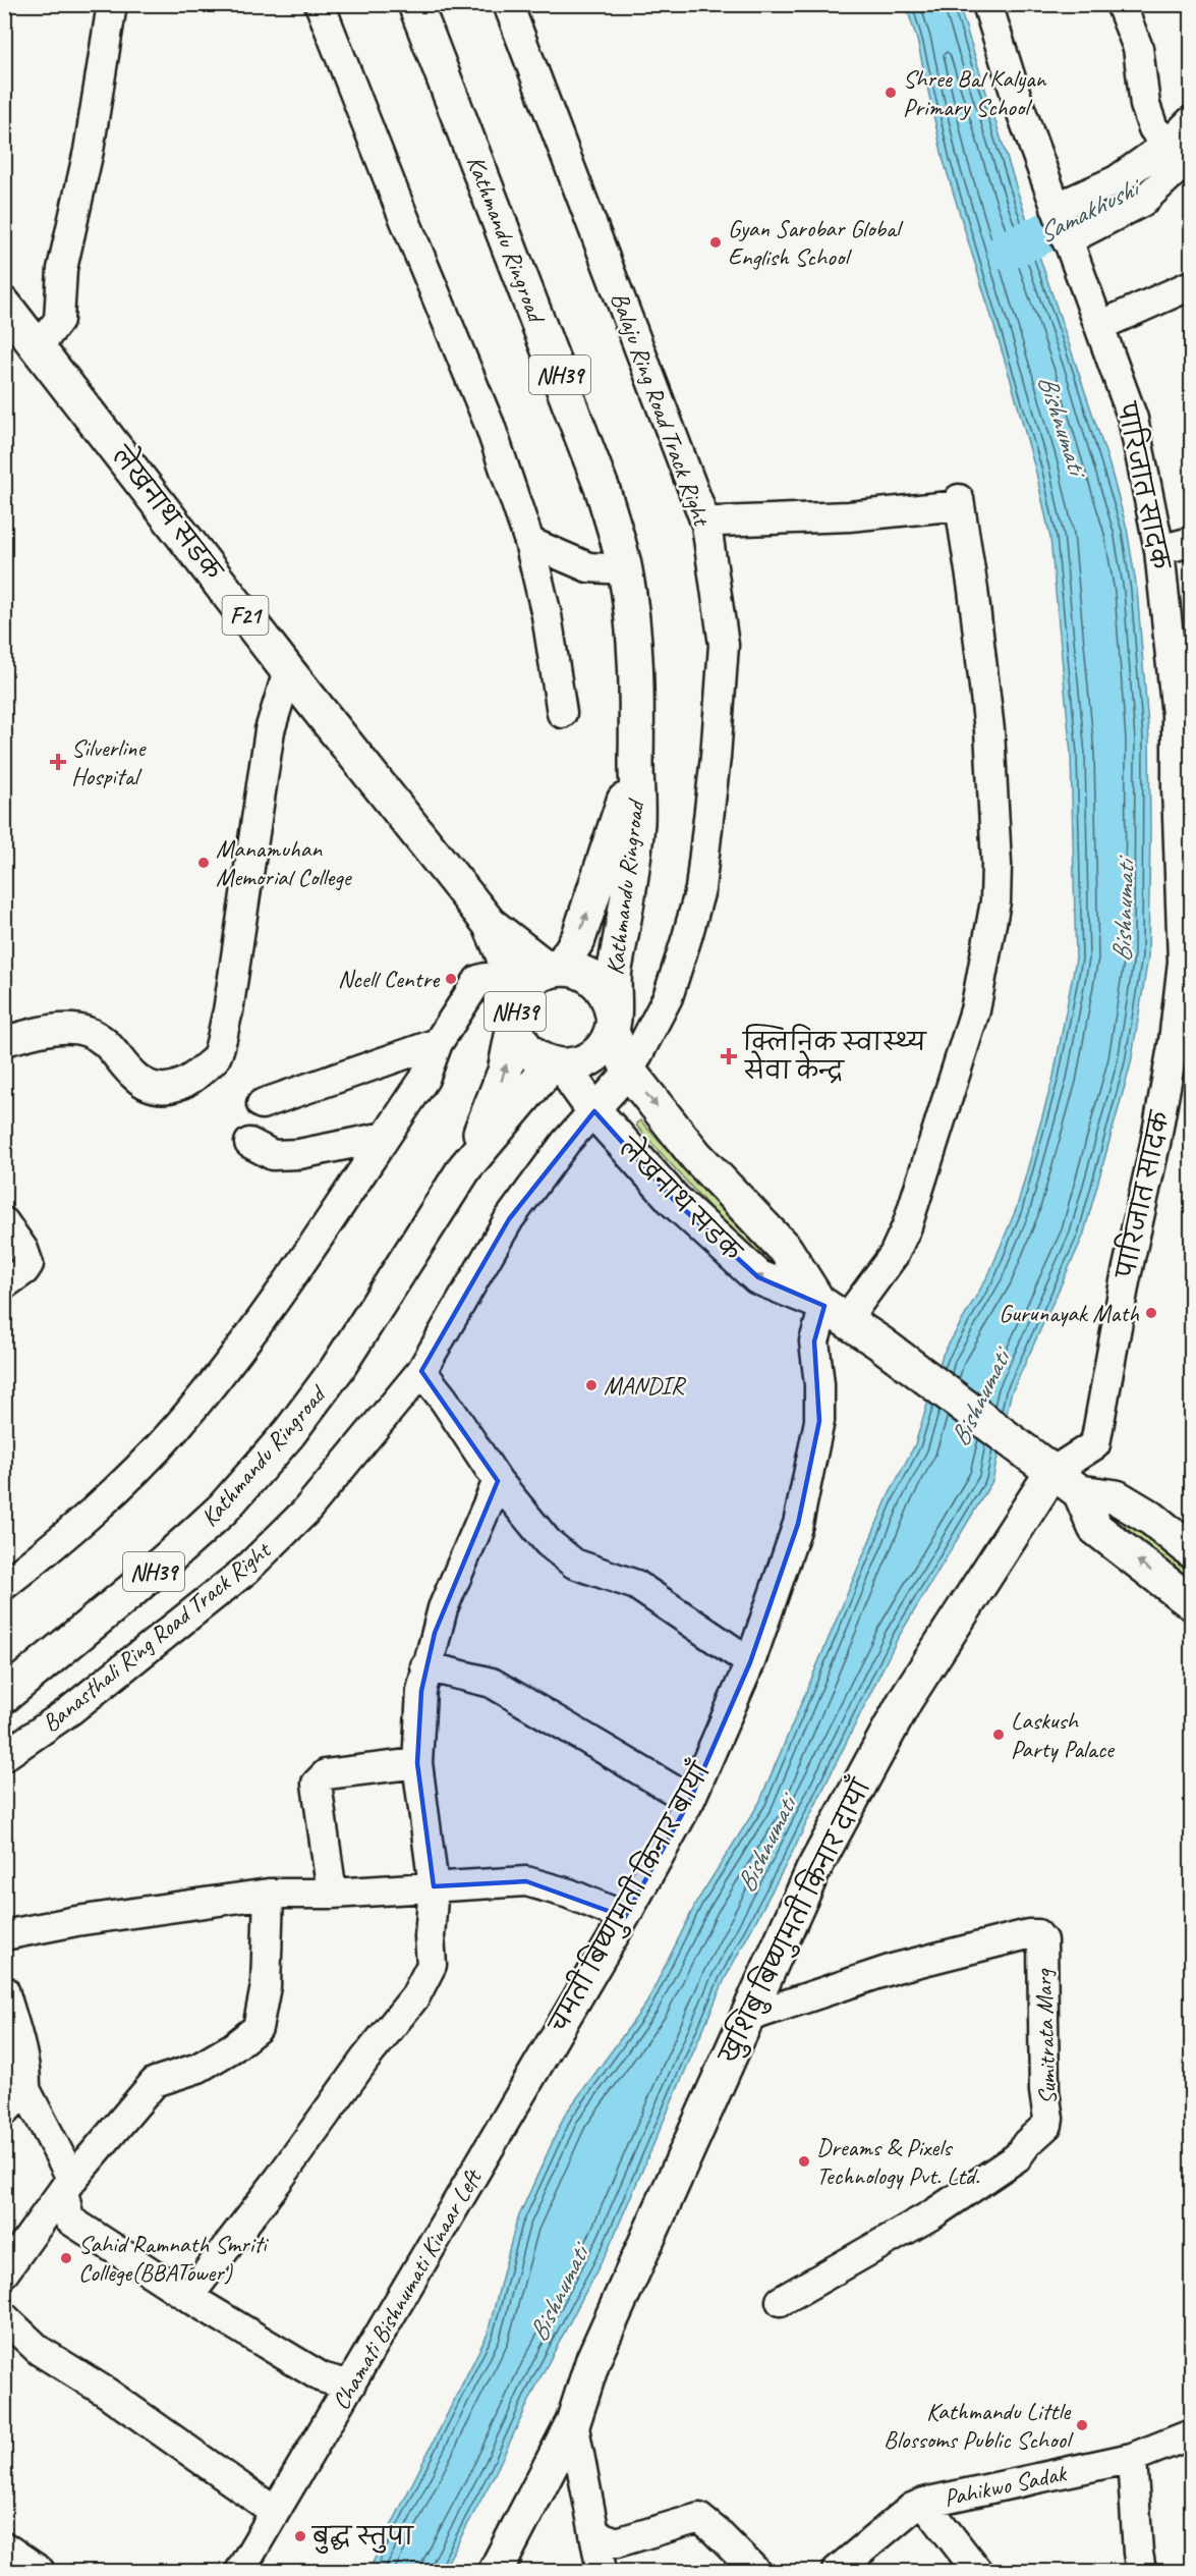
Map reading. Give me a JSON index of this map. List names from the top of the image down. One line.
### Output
{"streets":{"main road":["Kathmandu Ringroad","NH39","लेखनाथ सडक","F21","खुशिबु बिष्णुमती किनार दायाँ"],"street":["Balaju Ring Road Track Right","पारिजात सादक","Banasthali Ring Road Track Right","चमती बिष्णुमती किनार बायाँ","Sumitrata Marg","Chamati Bishnumati Kinaar Left","Pahikwo Sadak"]},"crossings":[["Kathmandu Ringroad","NH39"],["Kathmandu Ringroad","लेखनाथ सडक"],["NH39","लेखनाथ सडक"],["Balaju Ring Road Track Right","लेखनाथ सडक"],["Balaju Ring Road Track Right","Banasthali Ring Road Track Right"],["पारिजात सादक","लेखनाथ सडक"],["पारिजात सादक","खुशिबु बिष्णुमती किनार दायाँ"],["लेखनाथ सडक","Banasthali Ring Road Track Right"],["लेखनाथ सडक","चमती बिष्णुमती किनार बायाँ"],["लेखनाथ सडक","खुशिबु बिष्णुमती किनार दायाँ"],["चमती बिष्णुमती किनार बायाँ","Chamati Bishnumati Kinaar Left"],["खुशिबु बिष्णुमती किनार दायाँ","Sumitrata Marg"]],"water":["Samakhushi","Bishnumati"],"places":{"other":["Shree Bal Kalyan Primary School","Gyan Sarobar Global English School","Manamuhan Memorial College","Ncell Centre","Gurunayak Math","MANDIR","Laskush Party Palace","Dreams & Pixels Technology Pvt. Ltd.","Sahid Ramnath Smriti College(BBATower)","Kathmandu Little Blossoms Public School","बुद्ध स्तुपा"],"health":["Silverline Hospital","क्लिनिक स्वास्थ्य सेवा केन्द्र"]}}
